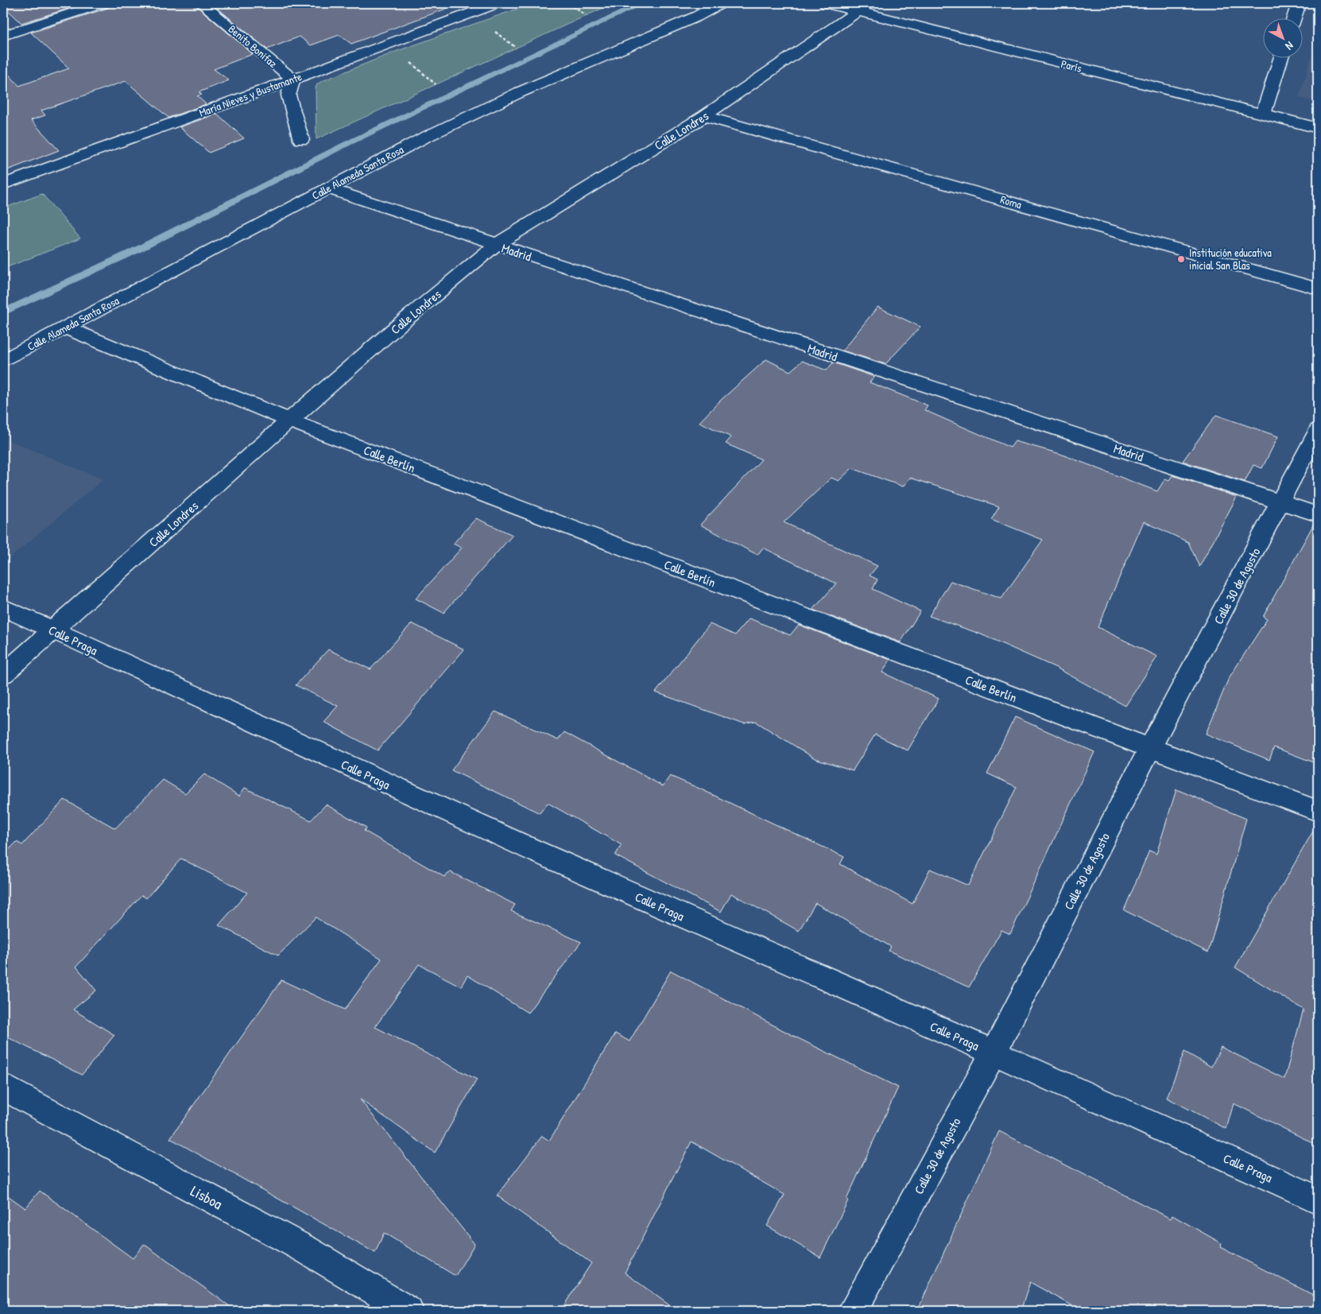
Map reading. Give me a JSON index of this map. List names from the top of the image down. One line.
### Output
{"streets":{"street":["Benito Bonifaz","París","María Nieves y Bustamante","Calle Londres","Calle Alameda Santa Rosa","Roma","Madrid","Calle Berlín","Calle 30 de Agosto","Calle Praga","Lisboa"]},"crossings":[["Benito Bonifaz","María Nieves y Bustamante"],["París","Calle Londres"],["Calle Londres","Roma"],["Calle Londres","Madrid"],["Calle Londres","Calle Berlín"],["Calle Londres","Calle Praga"],["Calle Alameda Santa Rosa","Madrid"],["Calle Alameda Santa Rosa","Calle Berlín"],["Madrid","Calle 30 de Agosto"],["Calle Berlín","Calle 30 de Agosto"],["Calle 30 de Agosto","Calle Praga"]],"places":["Institución educativa inicial San Blas"],"north":"bottom right"}
